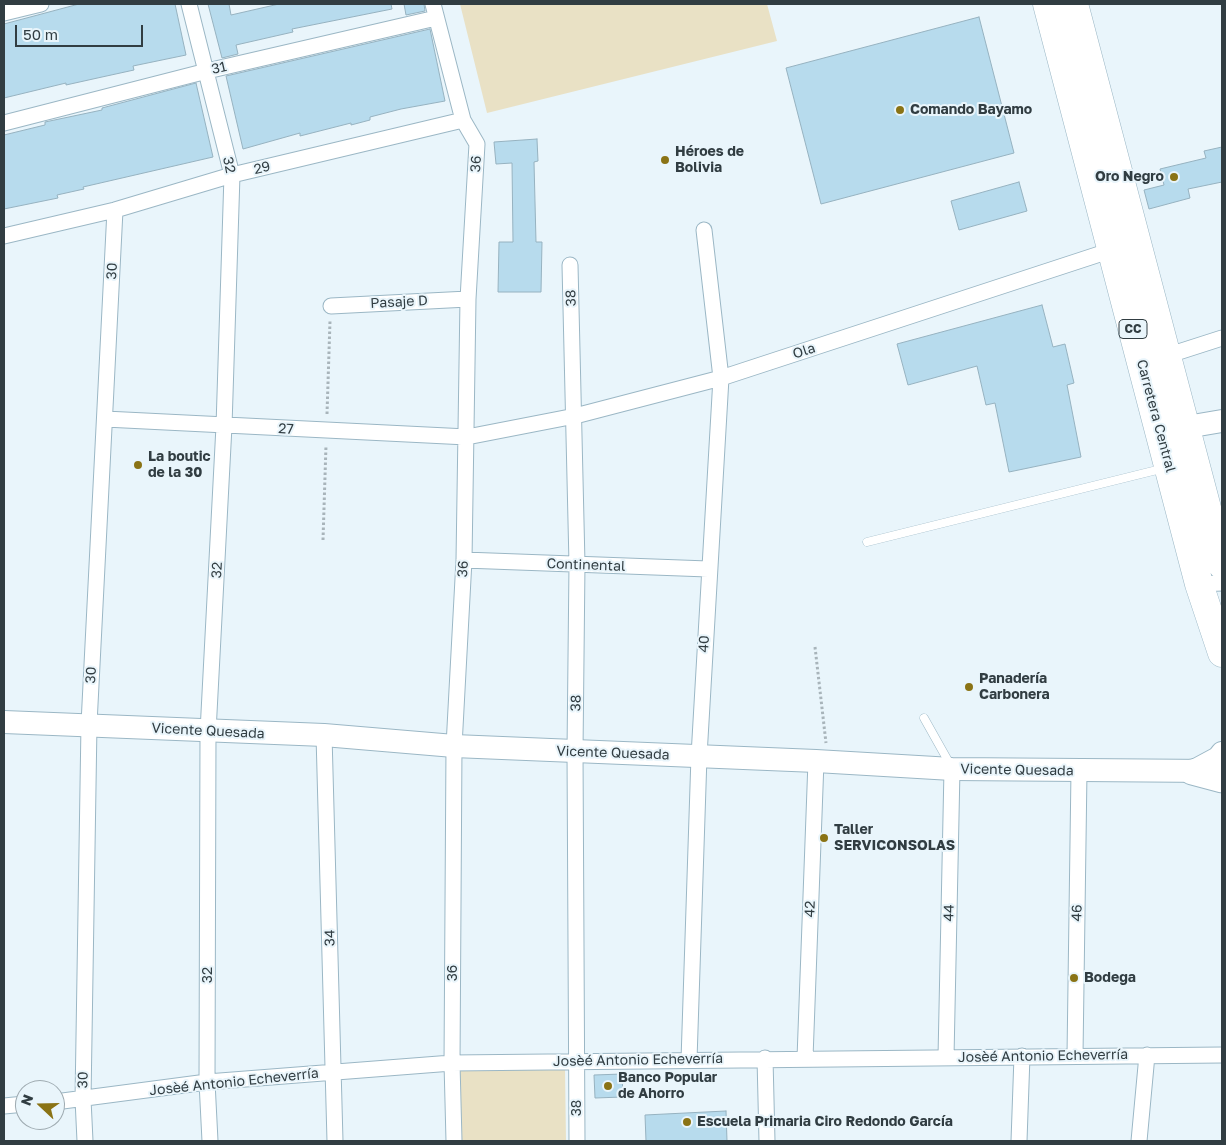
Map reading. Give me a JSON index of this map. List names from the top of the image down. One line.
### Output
{"streets":{"highway":["CC","Carretera Central"],"street":["31","36","32","29","30","38","Pasaje D","Ola","27","Continental","40","Vicente Quesada","42","44","46","34","Josèé Antonio Echeverría"]},"crossings":[["31","36"],["31","32"],["36","29"],["36","Pasaje D"],["36","Ola"],["36","27"],["36","Continental"],["36","Vicente Quesada"],["36","Josèé Antonio Echeverría"],["32","29"],["32","27"],["32","Vicente Quesada"],["32","Josèé Antonio Echeverría"],["29","30"],["30","27"],["30","Vicente Quesada"],["30","Josèé Antonio Echeverría"],["38","Ola"],["38","Continental"],["38","Vicente Quesada"],["38","Josèé Antonio Echeverría"],["Ola","Carretera Central"],["Ola","27"],["Ola","40"],["Continental","40"],["40","Vicente Quesada"],["40","Josèé Antonio Echeverría"],["Vicente Quesada","42"],["Vicente Quesada","44"],["Vicente Quesada","46"],["Vicente Quesada","34"],["42","Josèé Antonio Echeverría"],["44","Josèé Antonio Echeverría"],["46","Josèé Antonio Echeverría"],["34","Josèé Antonio Echeverría"]],"places":["Comando Bayamo","Héroes de Bolivia","Oro Negro","La boutic de la 30","Panadería Carbonera","Taller SERVICONSOLAS","Bodega","Banco Popular de Ahorro","Escuela Primaria Ciro Redondo García"],"scale_bar":"50 m","north":"left"}
